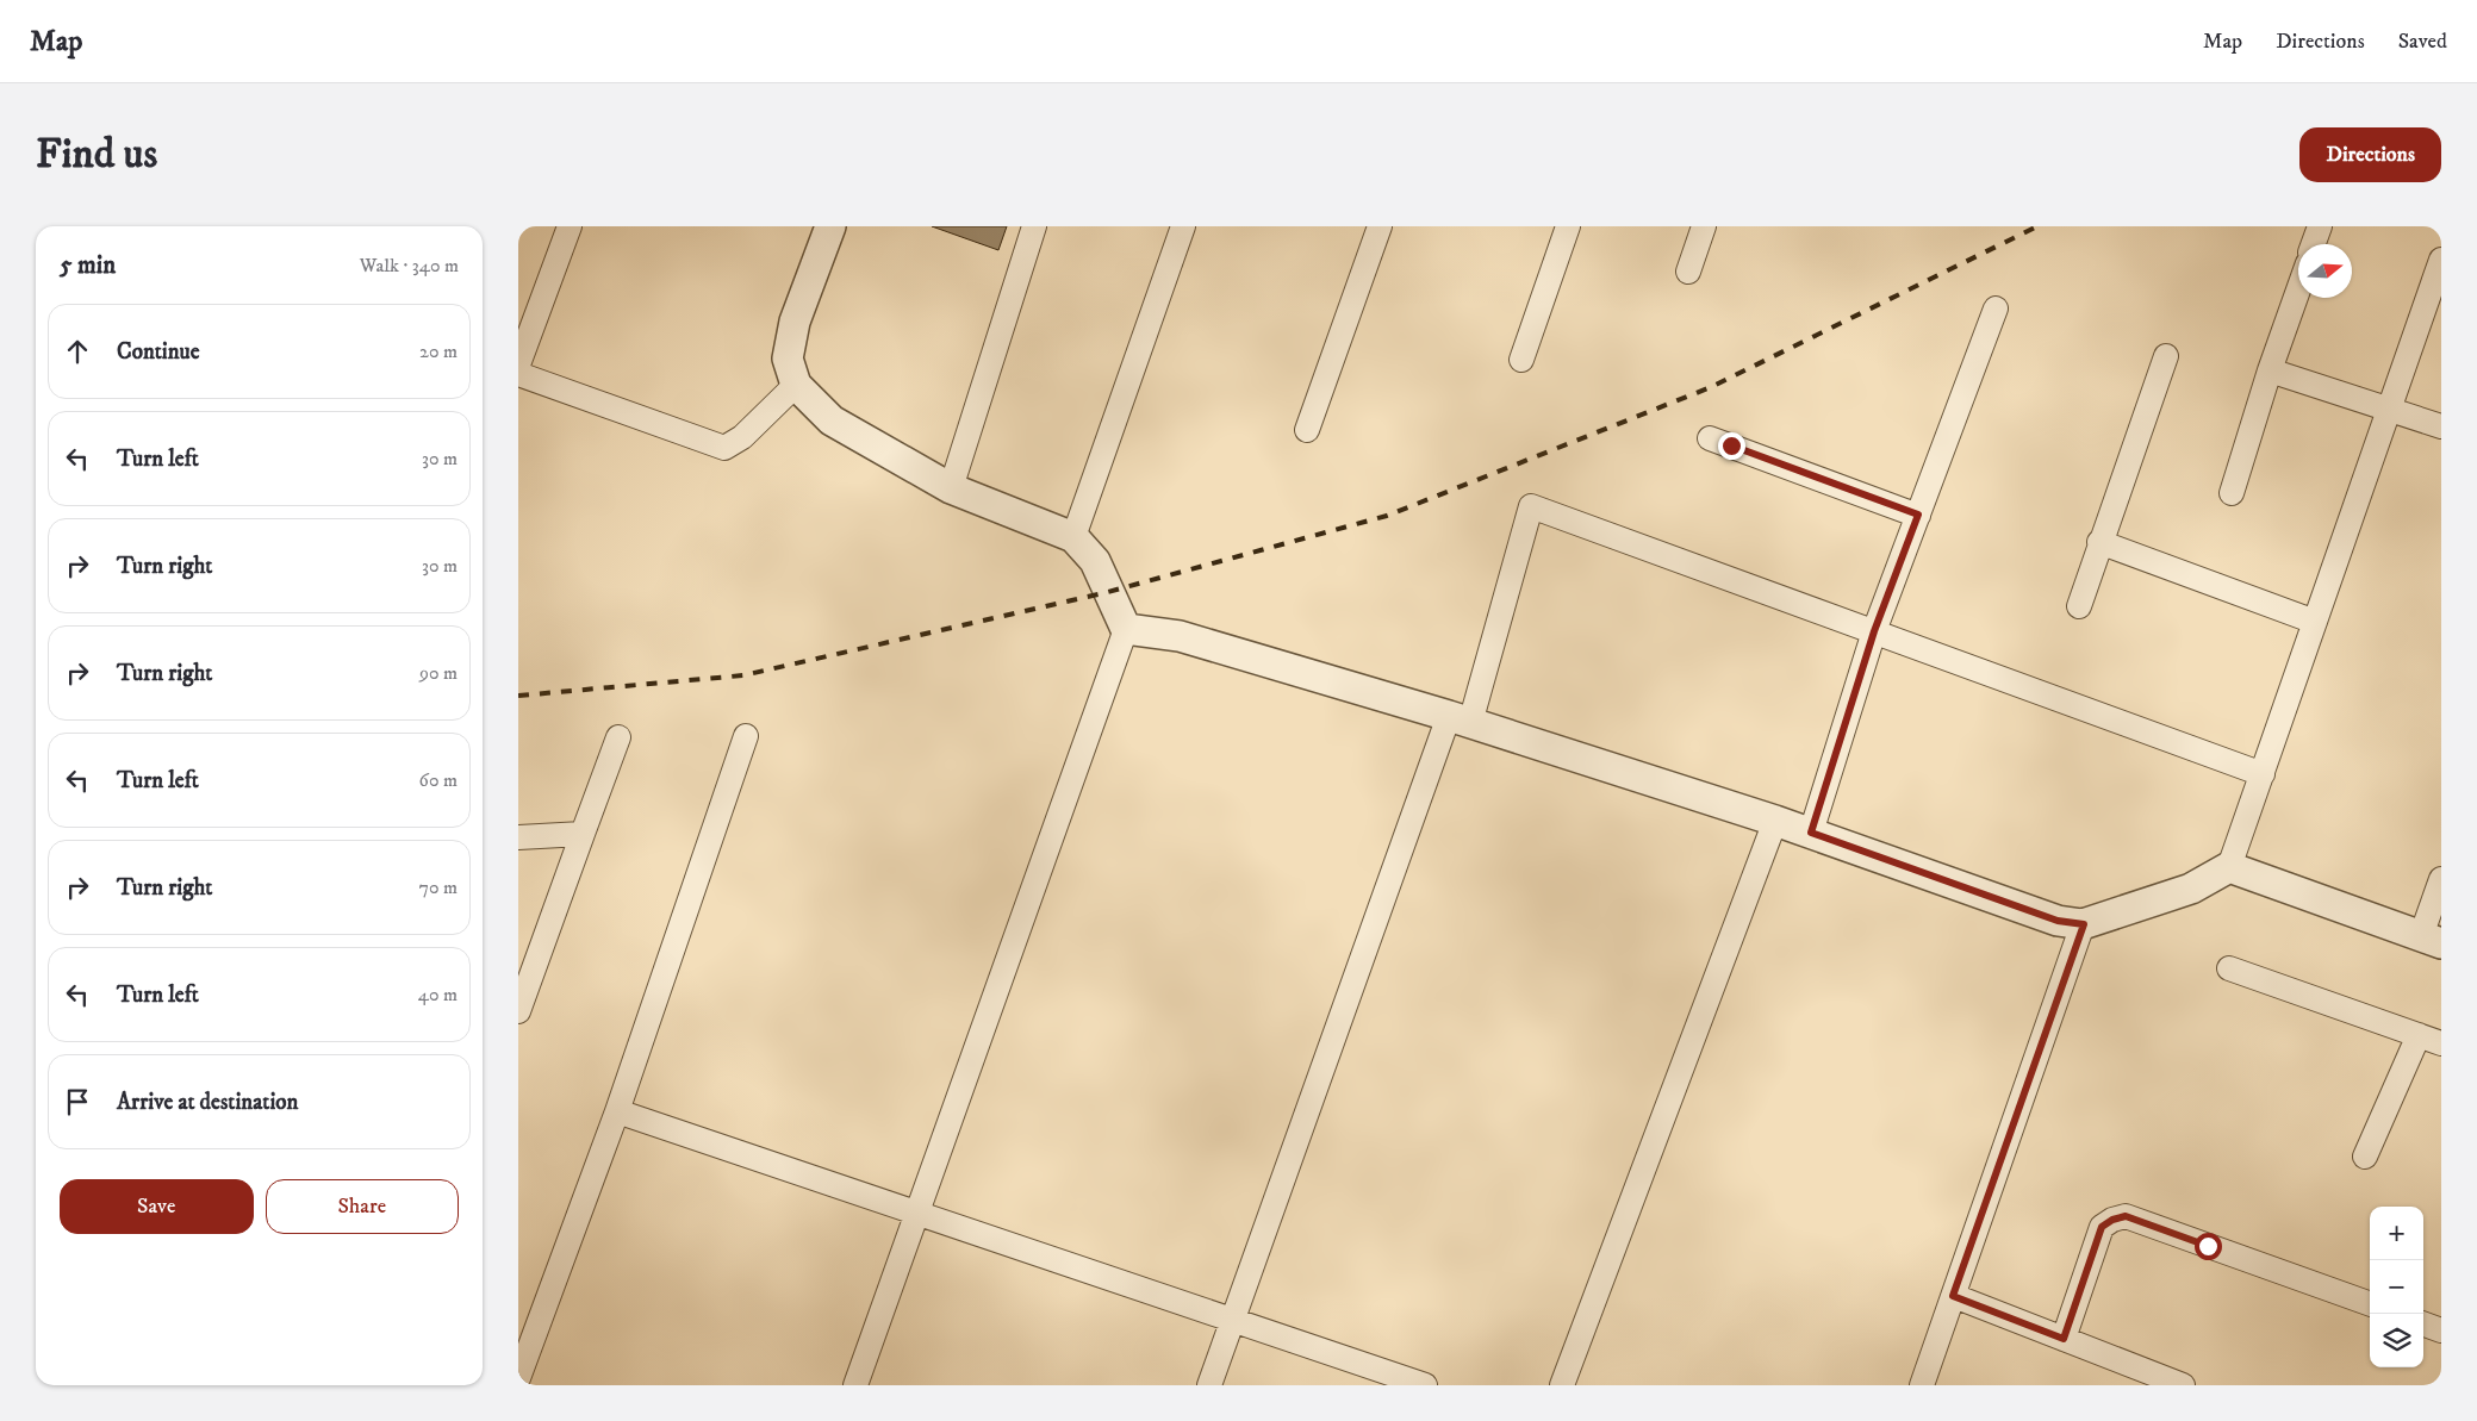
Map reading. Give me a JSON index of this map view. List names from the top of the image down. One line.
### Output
{"north":"right","page":{"header":"Map","nav":["Map","Directions","Saved"],"buttons":["Directions",["Save","Share"]],"title":"Find us","heading":["5 min","Walk · 340 m"],"list":[["Continue","20 m"],["Turn left","30 m"],["Turn right","30 m"],["Turn right","90 m"],["Turn left","60 m"],["Turn right","70 m"],["Turn left","40 m"],"Arrive at destination"],"map_buttons":["+","−"]}}
